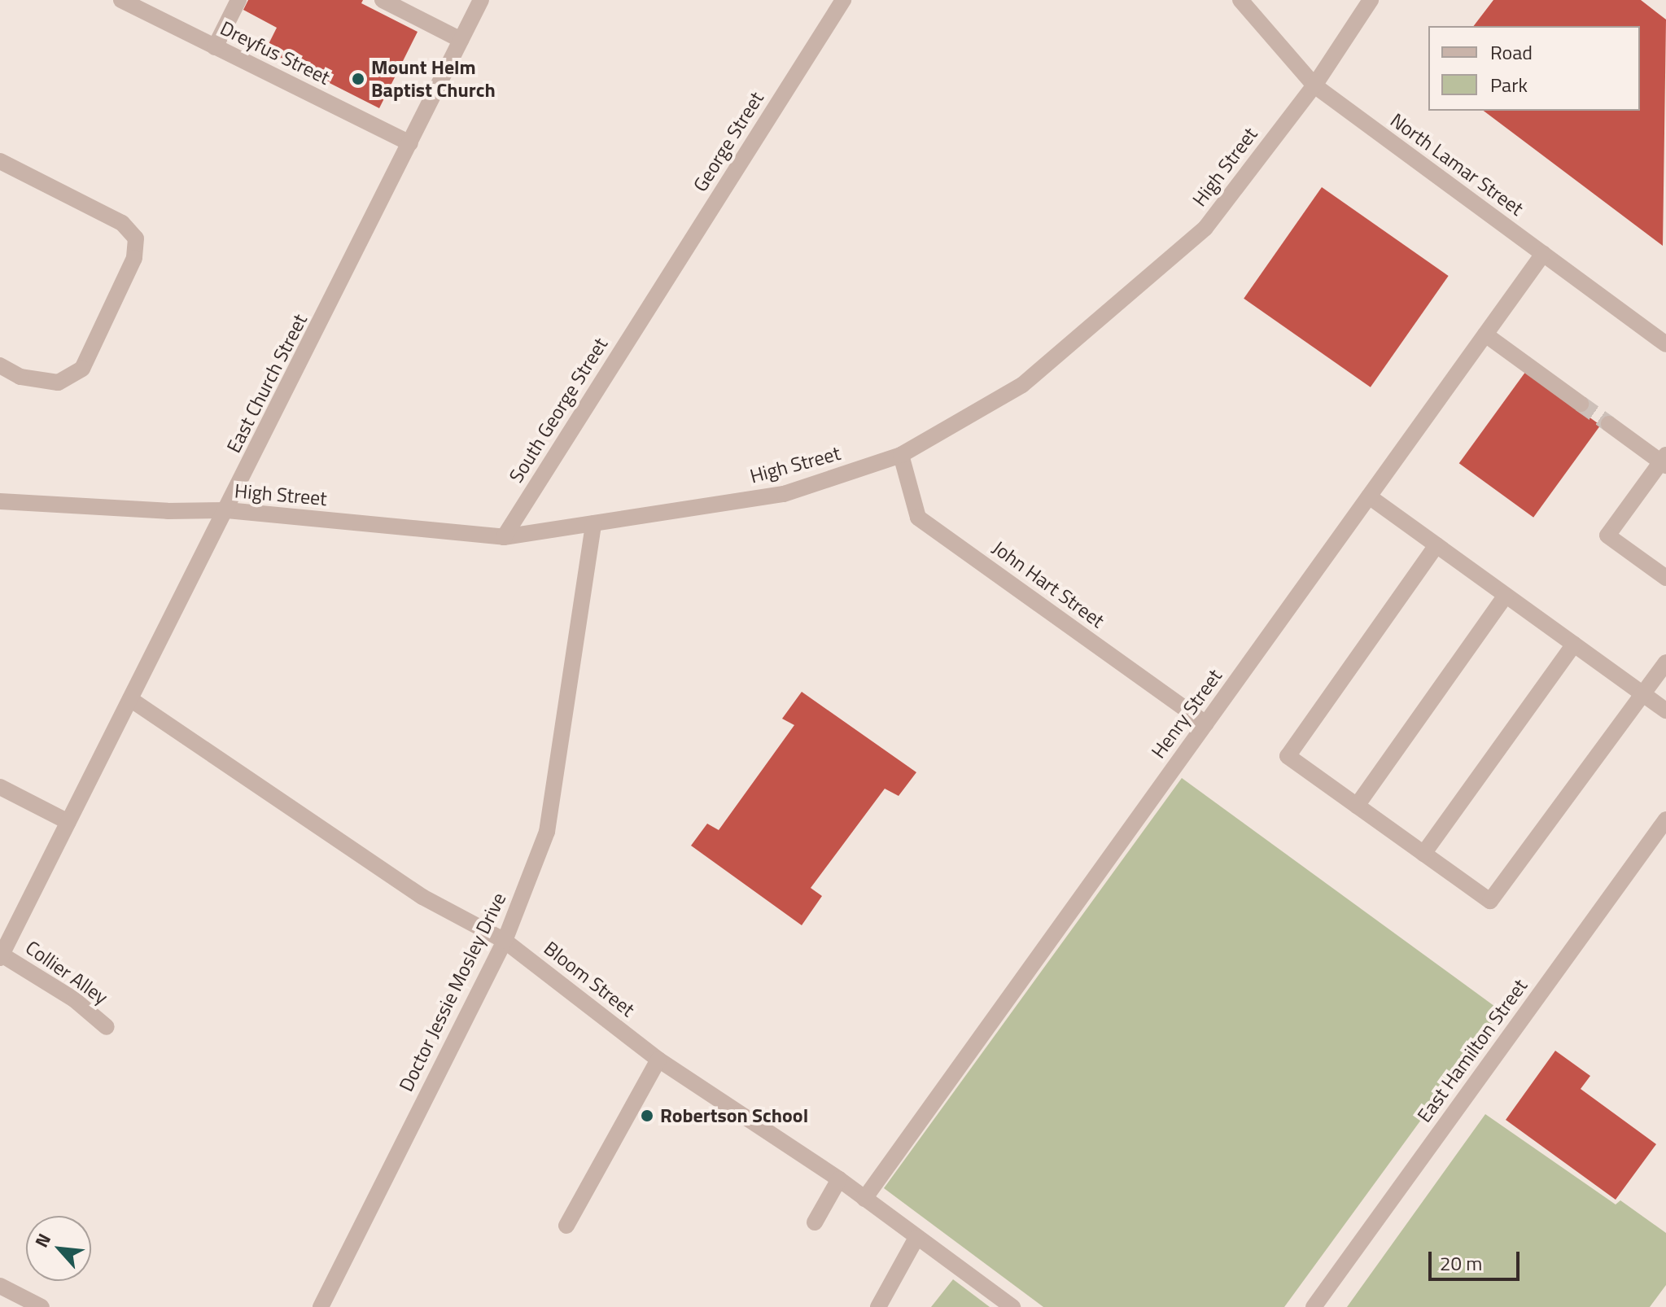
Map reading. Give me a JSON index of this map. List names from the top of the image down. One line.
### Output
{"streets":{"street":["Dreyfus Street","George Street","North Lamar Street","High Street","East Church Street","South George Street","John Hart Street","Henry Street","Collier Alley","Bloom Street","Doctor Jessie Mosley Drive","East Hamilton Street"]},"crossings":[["Dreyfus Street","East Church Street"],["George Street","South George Street"],["North Lamar Street","High Street"],["North Lamar Street","Henry Street"],["High Street","East Church Street"],["High Street","South George Street"],["High Street","John Hart Street"],["High Street","Doctor Jessie Mosley Drive"],["East Church Street","Collier Alley"],["East Church Street","Bloom Street"],["John Hart Street","Henry Street"],["Henry Street","Bloom Street"],["Bloom Street","Doctor Jessie Mosley Drive"]],"places":["Mount Helm Baptist Church","Robertson School"],"legend":["Road","Park"],"scale_bar":"20 m","north":"top left"}
